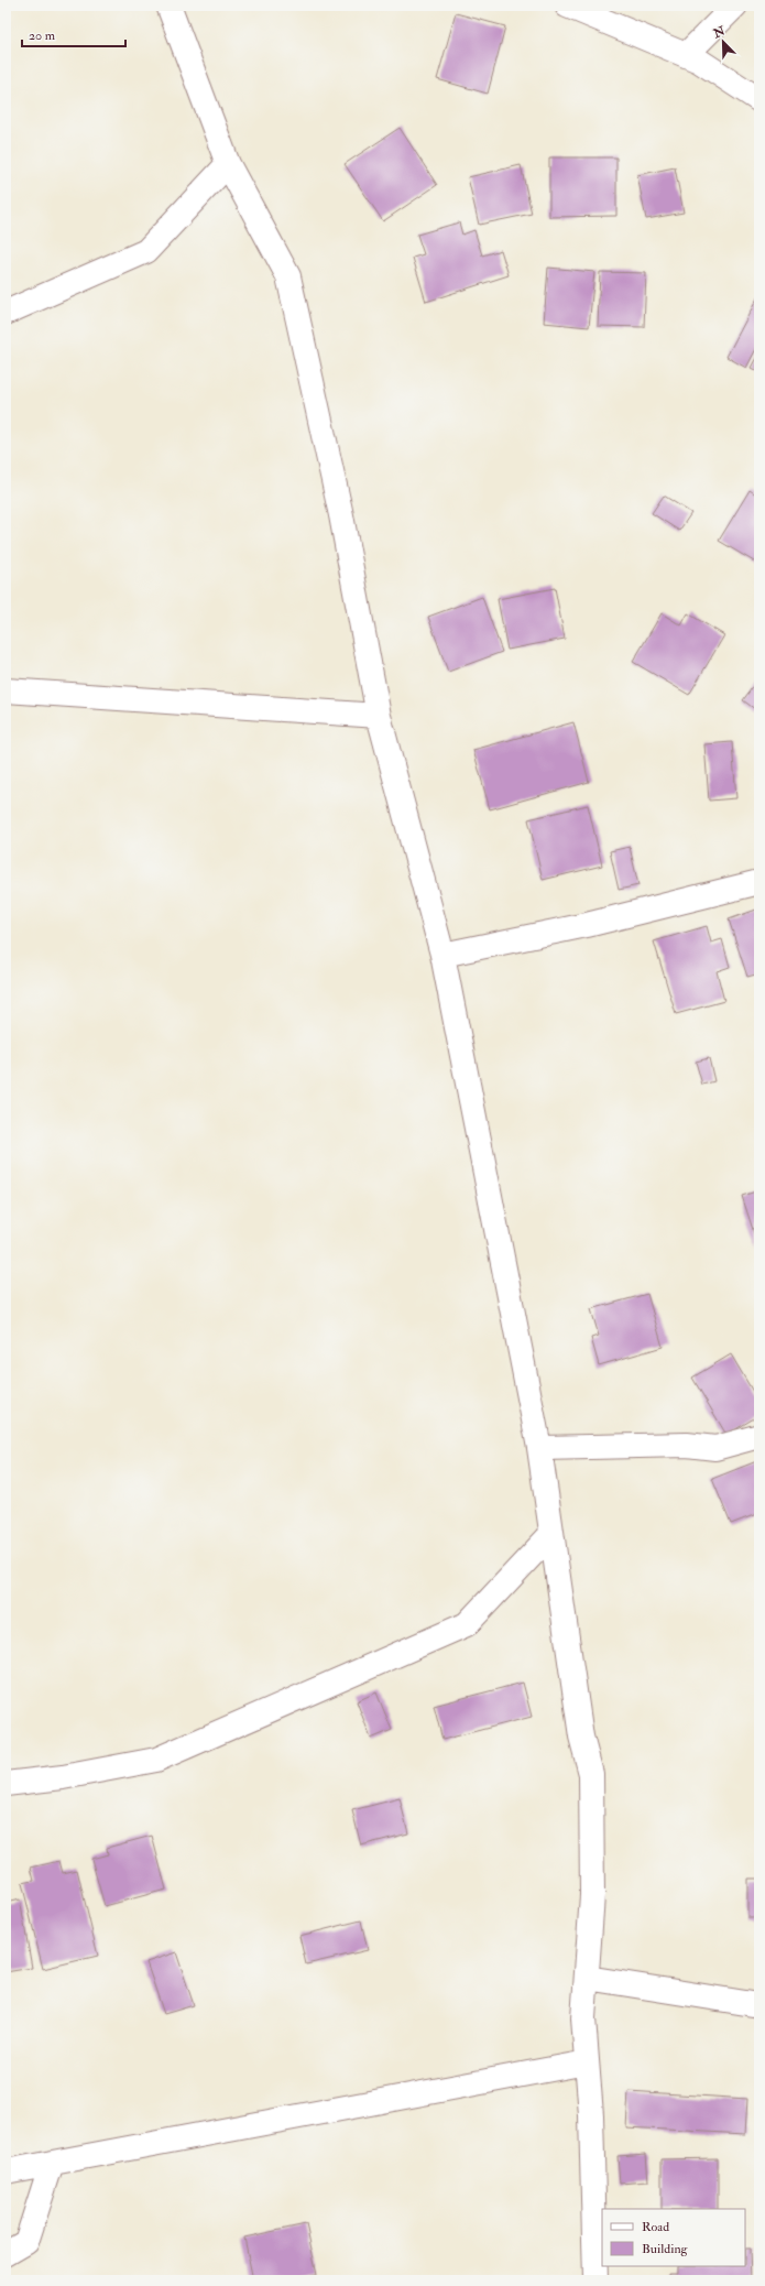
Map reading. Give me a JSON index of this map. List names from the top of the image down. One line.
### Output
{"legend":["Road","Building"],"scale_bar":"20 m","north":"top left"}
